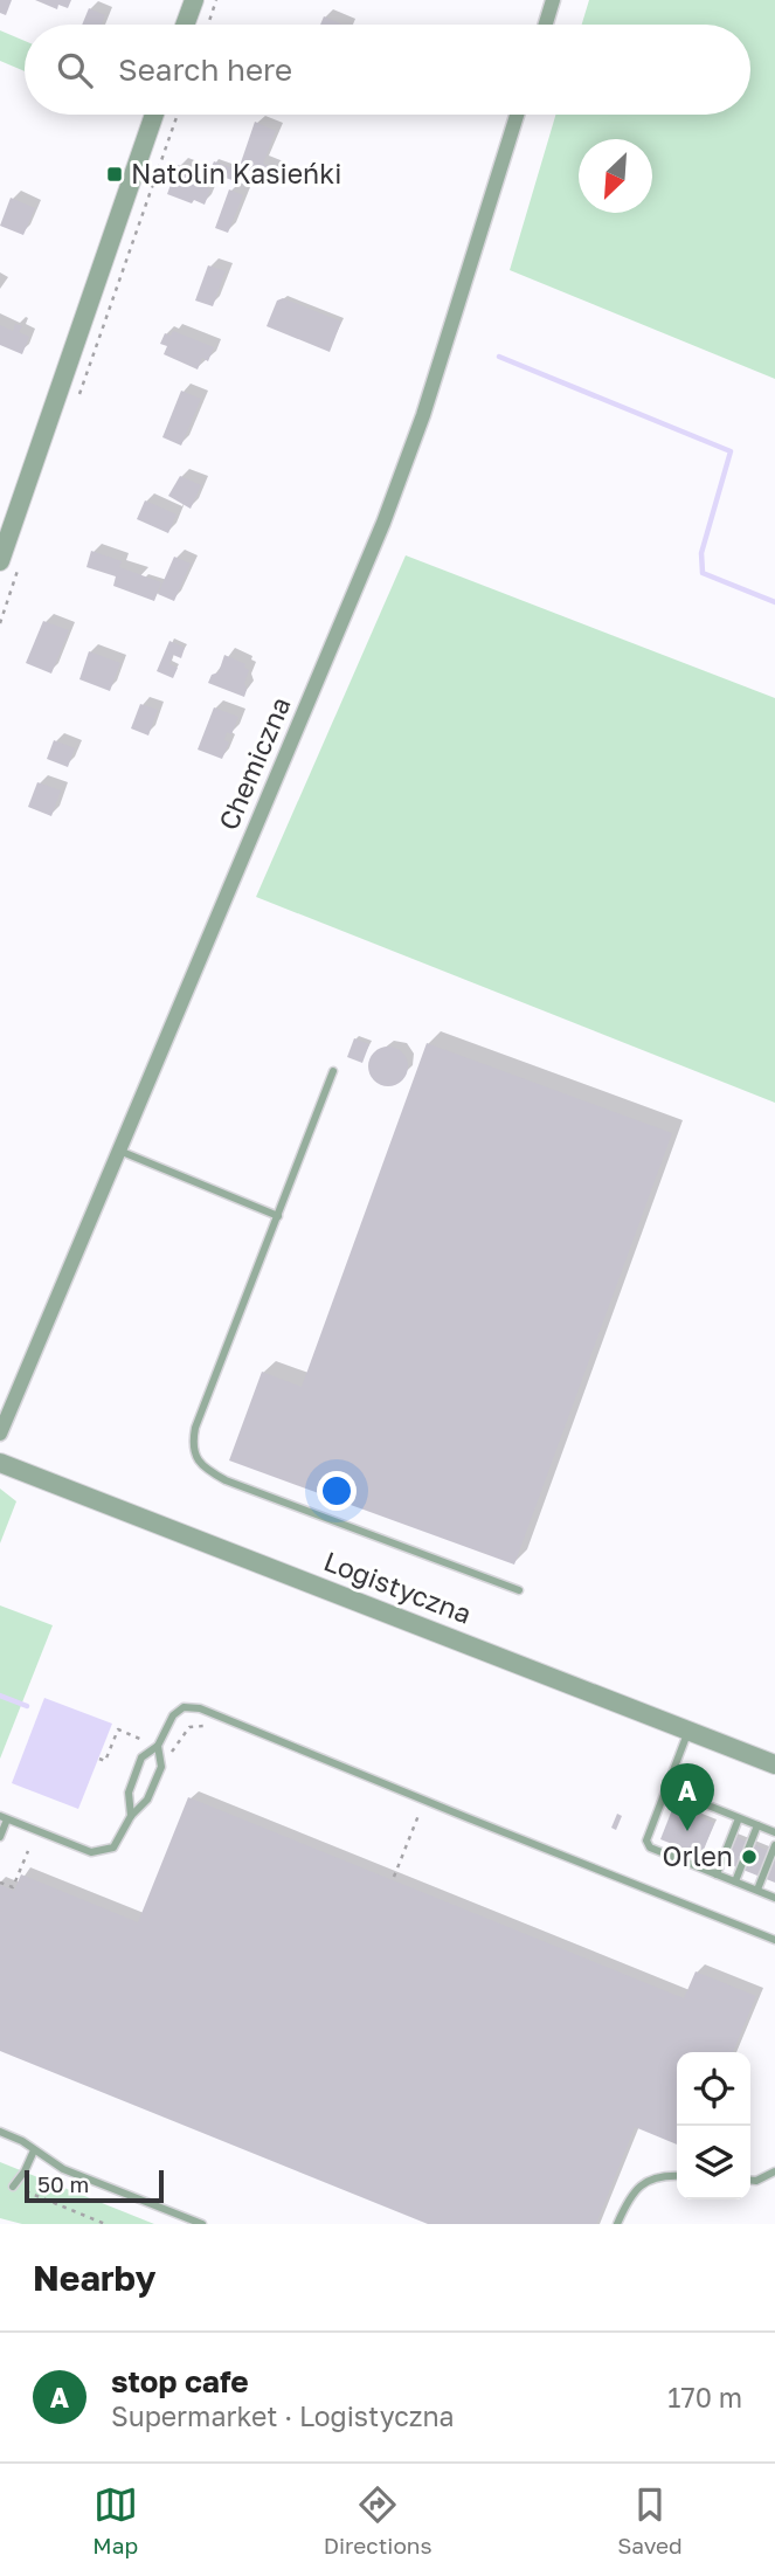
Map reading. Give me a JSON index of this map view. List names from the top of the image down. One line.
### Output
{"streets":{"street":["Chemiczna","Logistyczna"]},"places":{"transit":["Natolin Kasieńki"],"other":["Orlen"]},"scale_bar":"50 m","north":"bottom left","page":{"search":"Search here","pins":"A","scale":"50 m","heading":"Nearby","list":[{"mark":"A","name":"stop cafe","note":"Supermarket · Logistyczna","value":"170 m"}],"nav":["Map","Directions","Saved"]}}
